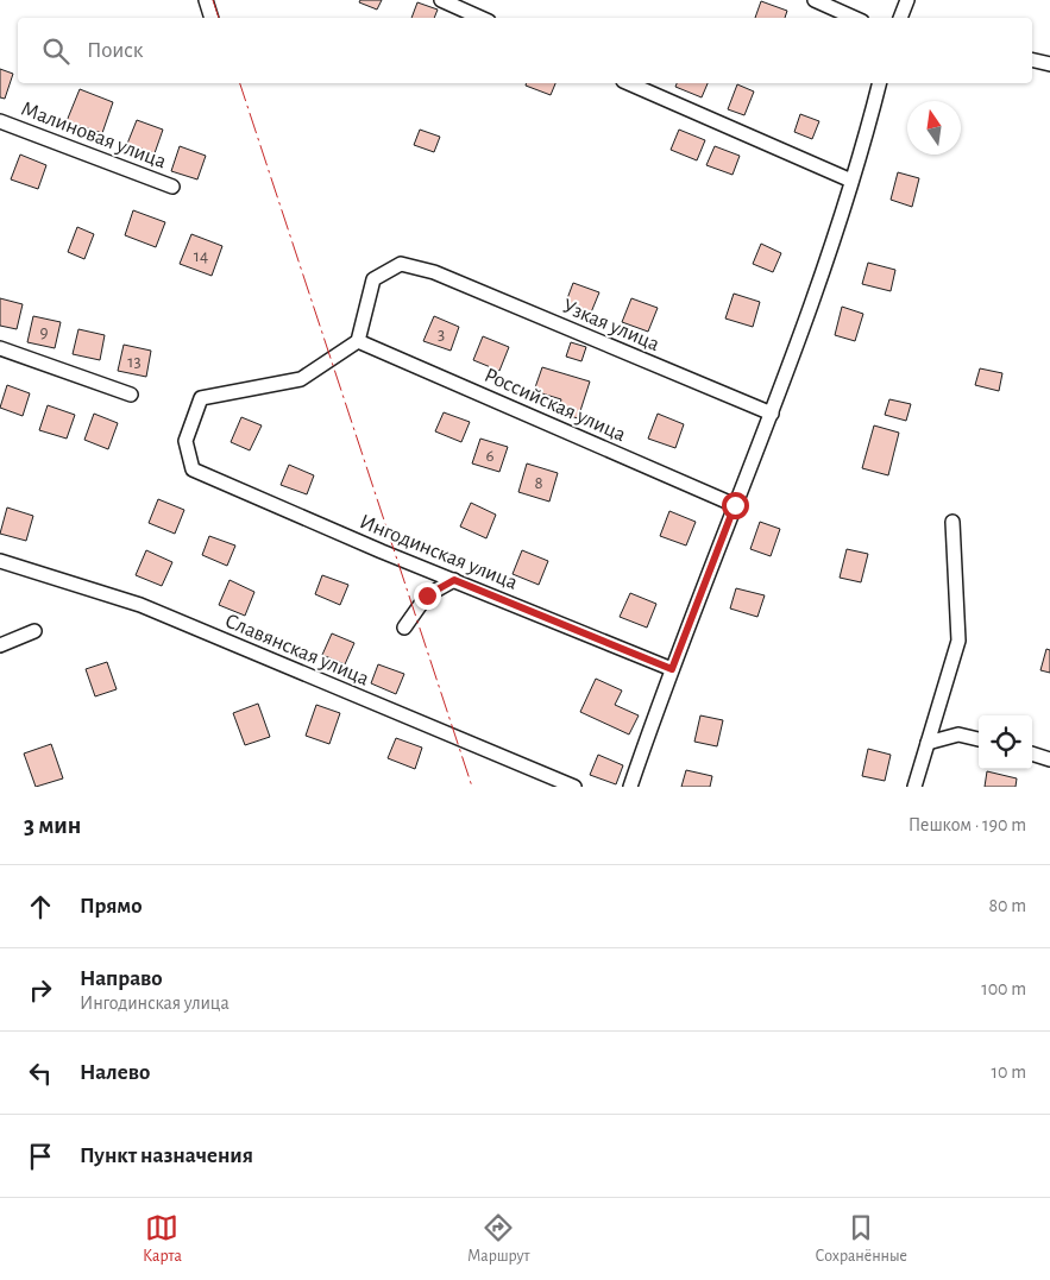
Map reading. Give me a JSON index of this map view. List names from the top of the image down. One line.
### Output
{"streets":{"street":["Малиновая улица","Узкая улица","Российская улица","Ингодинская улица","Славянская улица"]},"crossings":[["Узкая улица","Российская улица"],["Узкая улица","Ингодинская улица"],["Российская улица","Ингодинская улица"]],"house_numbers":["14","9","3","13","6","8"],"north":"top","page":{"search":"Поиск","heading":["3 мин","Пешком · 190 m"],"list":[["Прямо","80 m"],["Направо","Ингодинская улица","100 m"],["Налево","10 m"],"Пункт назначения"],"nav":["Карта","Маршрут","Сохранённые"]}}
